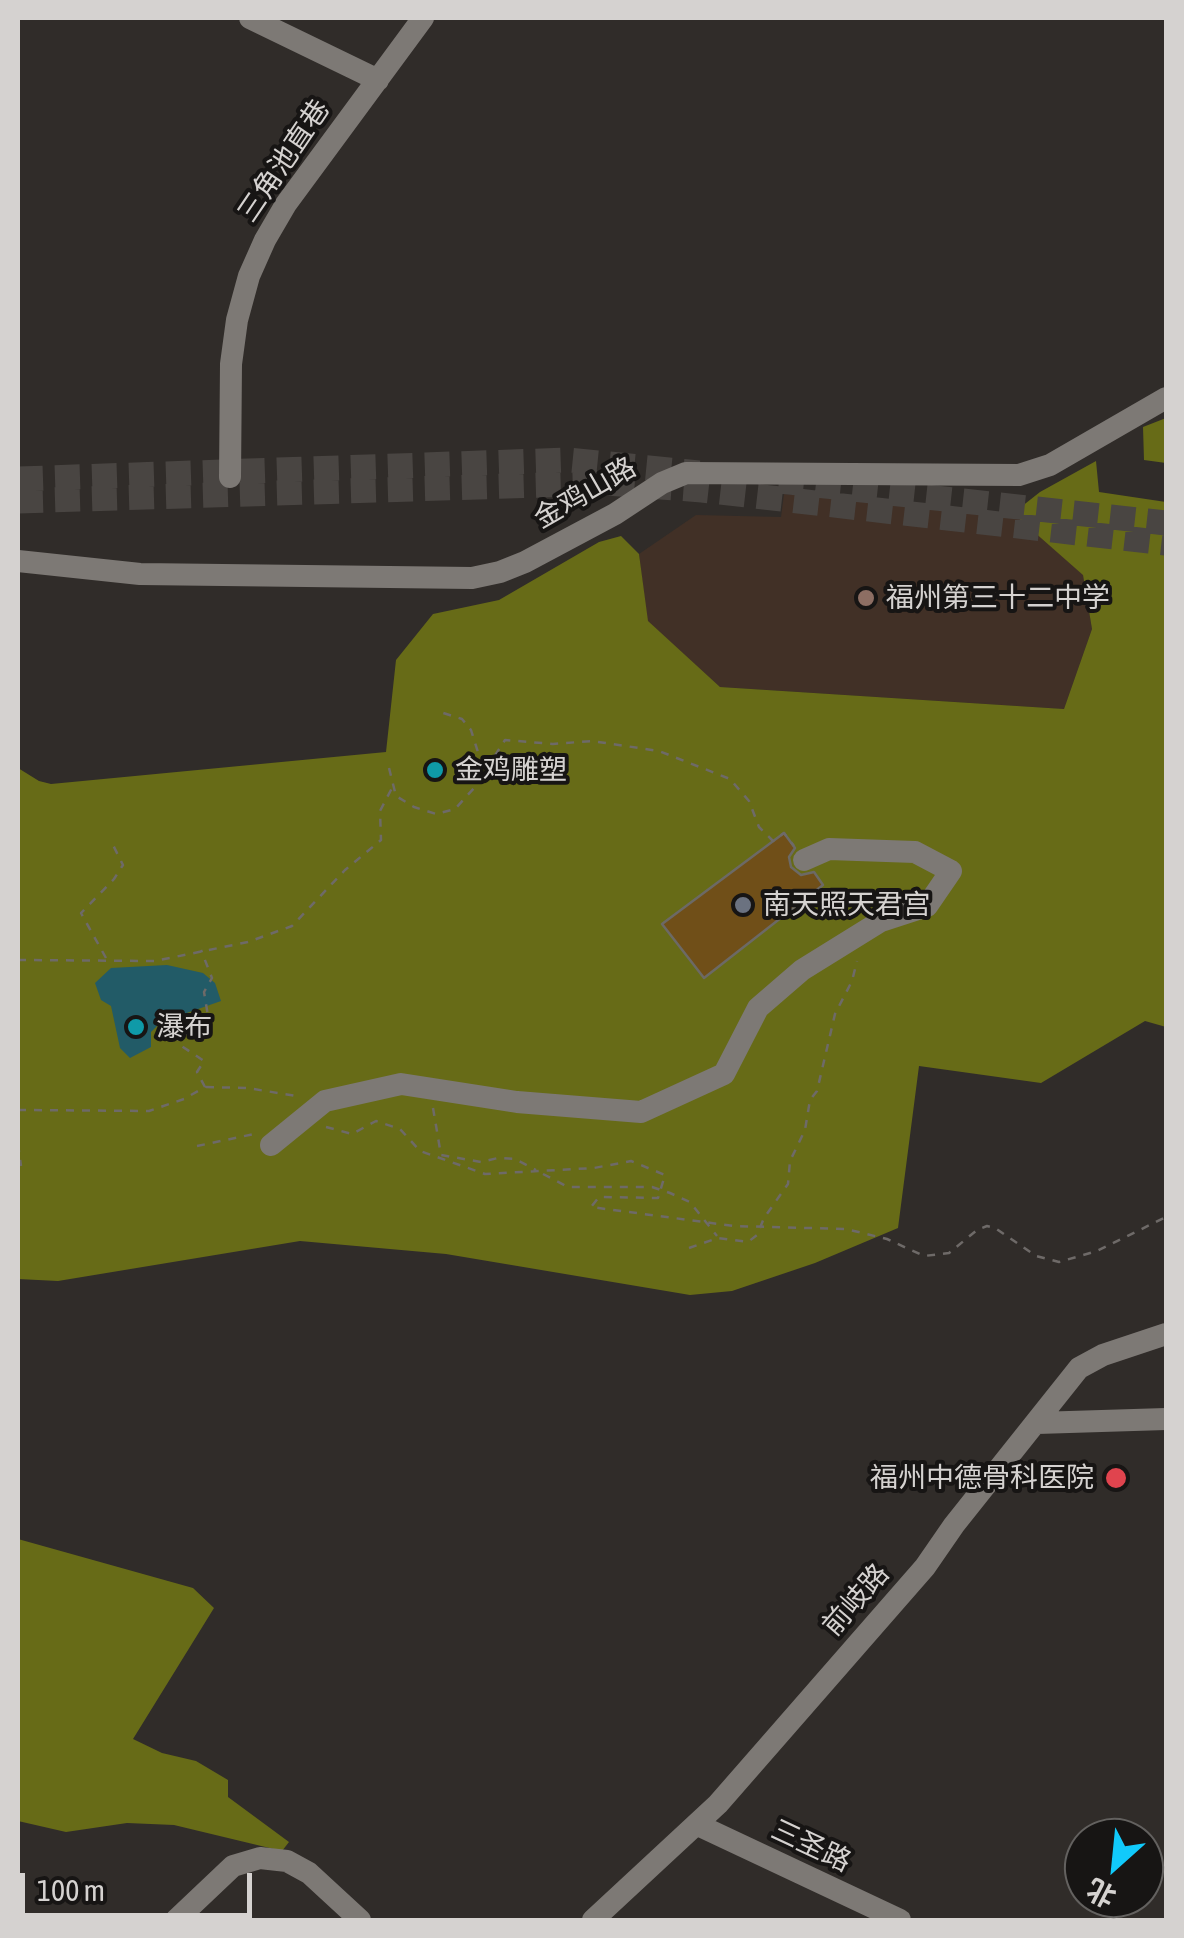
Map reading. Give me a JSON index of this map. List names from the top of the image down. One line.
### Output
{"streets":{"street":["三角池直巷","金鸡山路","前岐路","三圣路"]},"crossings":[["前岐路","三圣路"]],"places":["福州第三十二中学","金鸡雕塑","南天照天君宫","瀑布","福州中德骨科医院"],"scale_bar":"100 m","north":"bottom left"}
